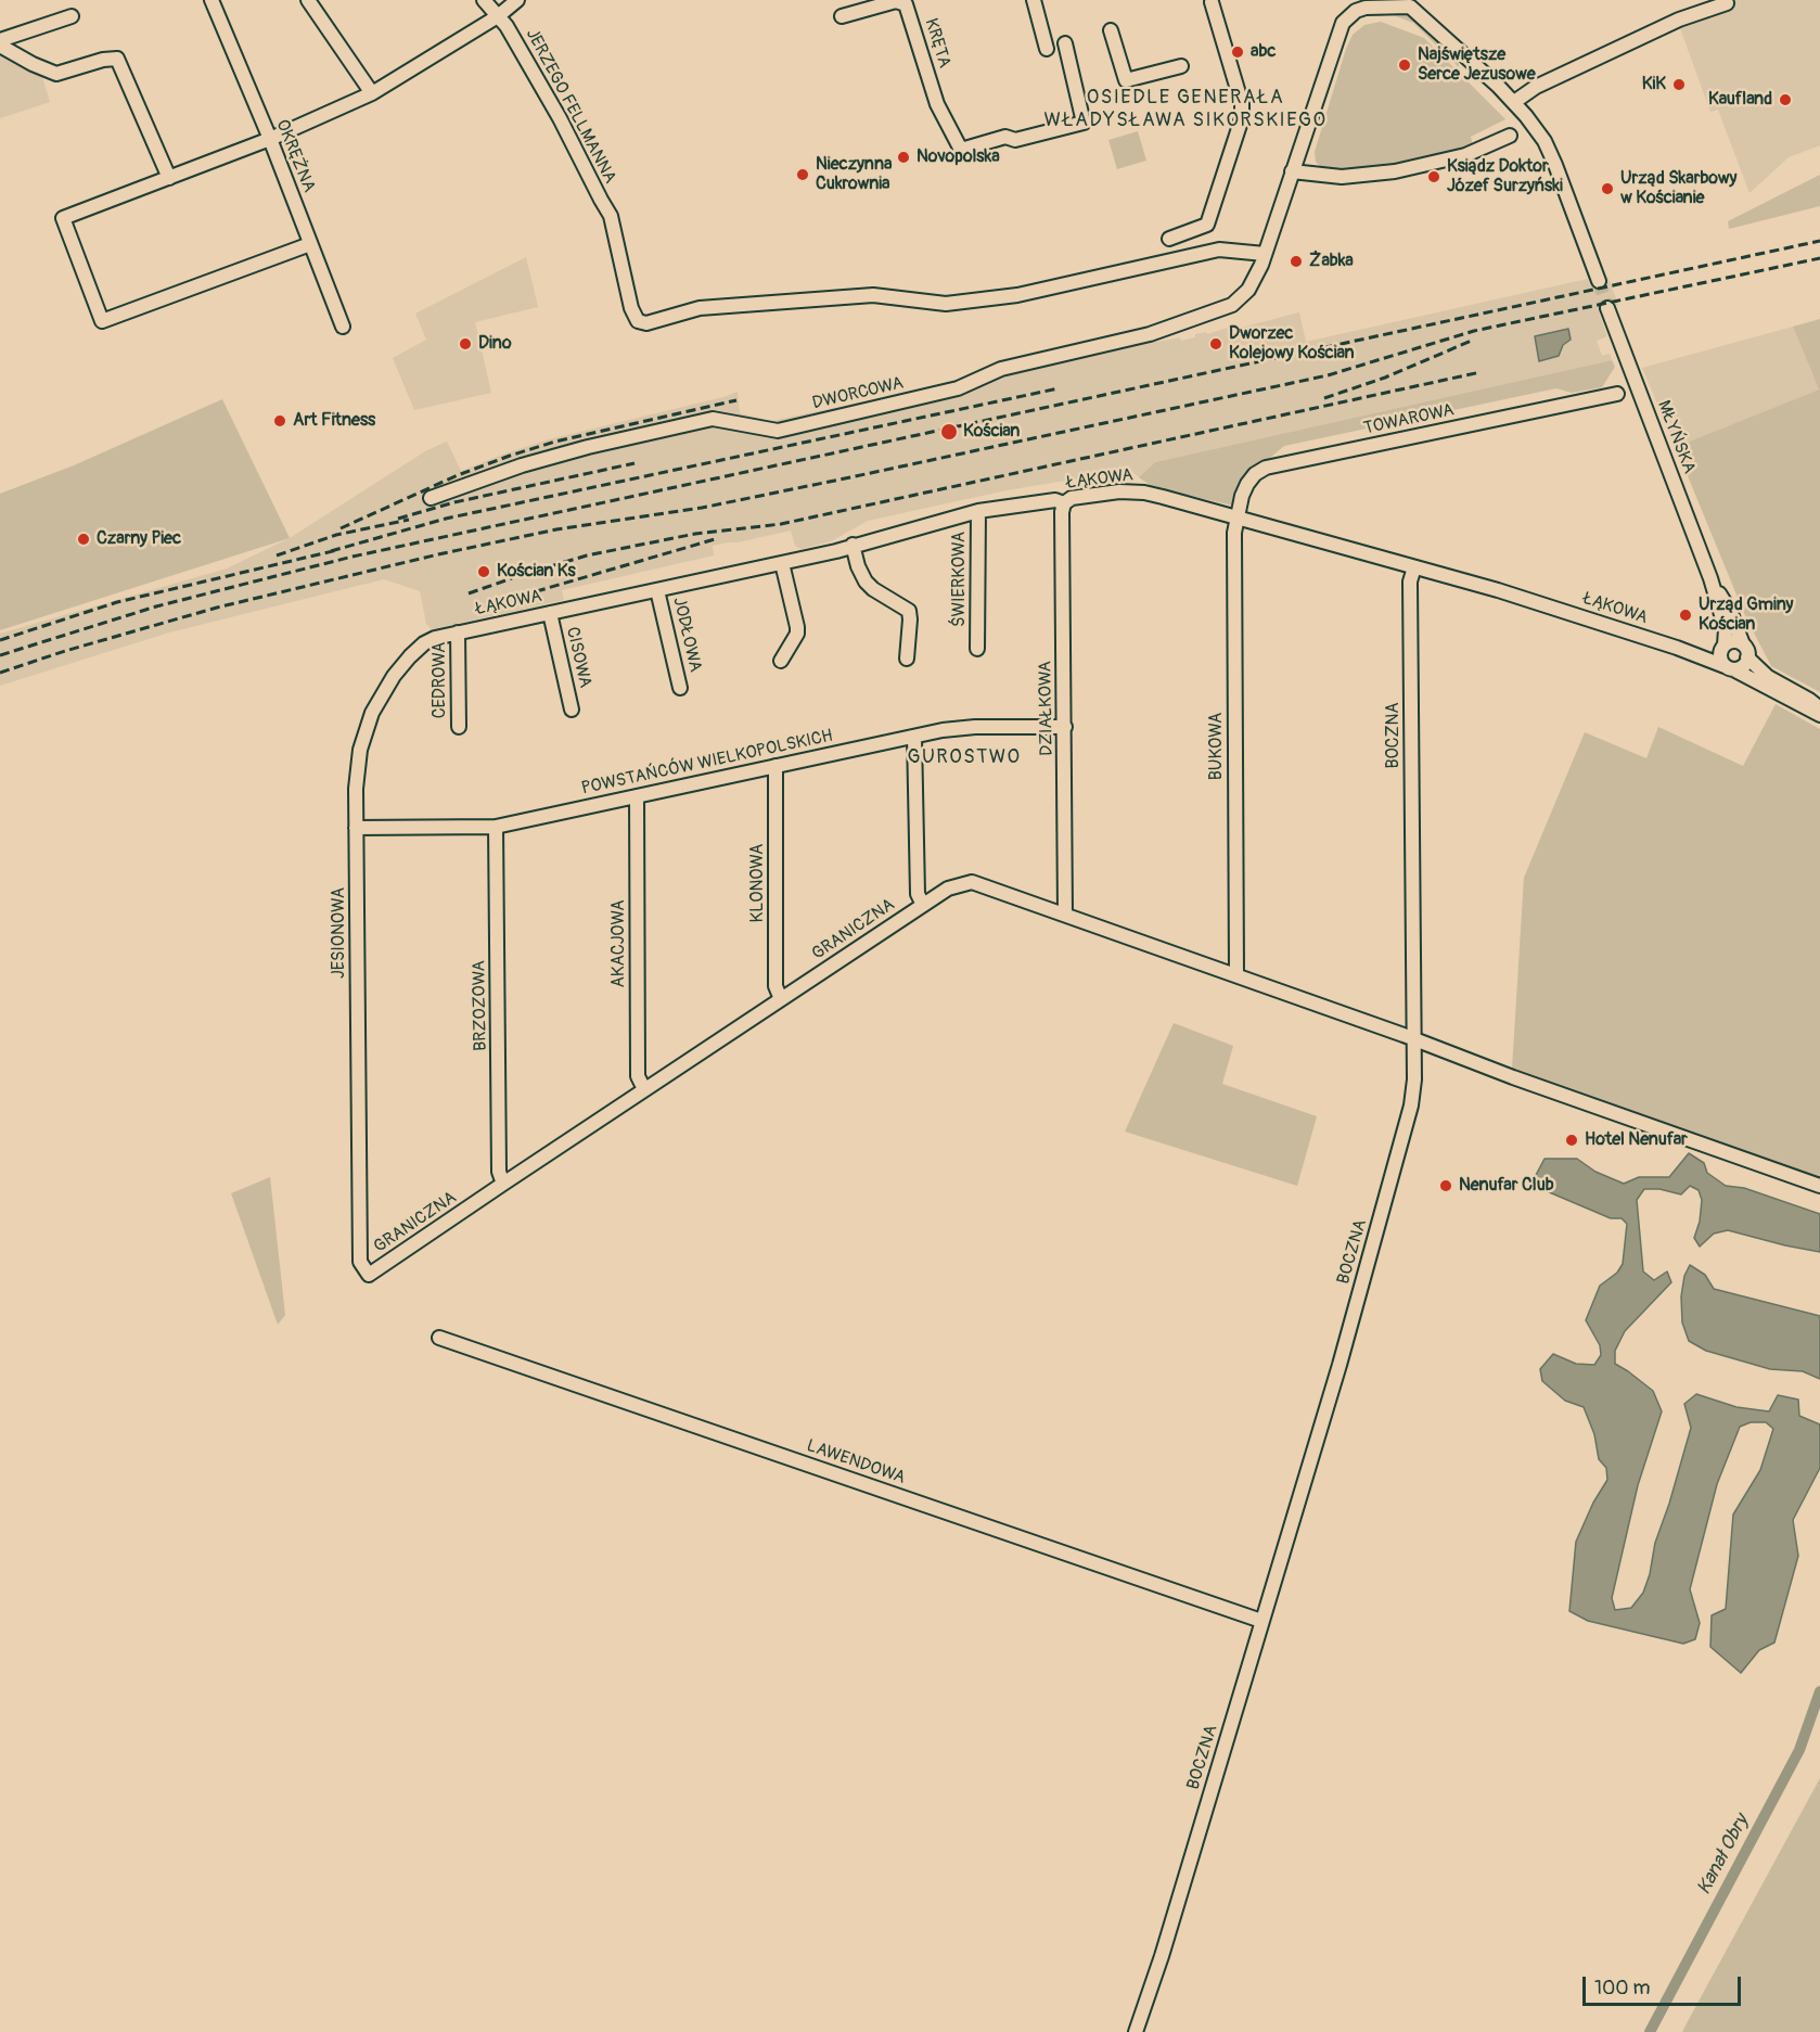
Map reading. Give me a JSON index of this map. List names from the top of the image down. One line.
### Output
{"streets":{"street":["KRĘTA","JERZEGO FELLMANNA","OKRĘŻNA","DWORCOWA","TOWAROWA","MŁYŃSKA","ŁĄKOWA","ŚWIERKOWA","JODŁOWA","CISOWA","CEDROWA","DZIAŁKOWA","BOCZNA","BUKOWA","POWSTAŃCÓW WIELKOPOLSKICH","KLONOWA","GRANICZNA","JESIONOWA","AKACJOWA","BRZOZOWA","LAWENDOWA"]},"crossings":[["JERZEGO FELLMANNA","DWORCOWA"],["TOWAROWA","ŁĄKOWA"],["TOWAROWA","BUKOWA"],["MŁYŃSKA","ŁĄKOWA"],["ŁĄKOWA","ŚWIERKOWA"],["ŁĄKOWA","JODŁOWA"],["ŁĄKOWA","CISOWA"],["ŁĄKOWA","CEDROWA"],["ŁĄKOWA","DZIAŁKOWA"],["ŁĄKOWA","BOCZNA"],["ŁĄKOWA","BUKOWA"],["ŁĄKOWA","JESIONOWA"],["CEDROWA","JESIONOWA"],["DZIAŁKOWA","POWSTAŃCÓW WIELKOPOLSKICH"],["DZIAŁKOWA","GRANICZNA"],["BOCZNA","GRANICZNA"],["BOCZNA","LAWENDOWA"],["BUKOWA","GRANICZNA"],["POWSTAŃCÓW WIELKOPOLSKICH","KLONOWA"],["POWSTAŃCÓW WIELKOPOLSKICH","JESIONOWA"],["POWSTAŃCÓW WIELKOPOLSKICH","AKACJOWA"],["POWSTAŃCÓW WIELKOPOLSKICH","BRZOZOWA"],["KLONOWA","GRANICZNA"],["GRANICZNA","JESIONOWA"],["GRANICZNA","AKACJOWA"],["GRANICZNA","BRZOZOWA"]],"districts":["OSIEDLE GENERAŁA WŁADYSŁAWA SIKORSKIEGO","GUROSTWO"],"water":["Kanał Obry"],"places":["abc","Najświętsze Serce Jezusowe","KiK","Kaufland","Novopolska","Nieczynna Cukrownia","Ksiądz Doktor Józef Surzyński","Urząd Skarbowy w Kościanie","Żabka","Dino","Dworzec Kolejowy Kościan","Art Fitness","Kościan","Czarny Piec","Kościan Ks","Urząd Gminy Kościan","Hotel Nenufar","Nenufar Club"],"scale_bar":"100 m"}
